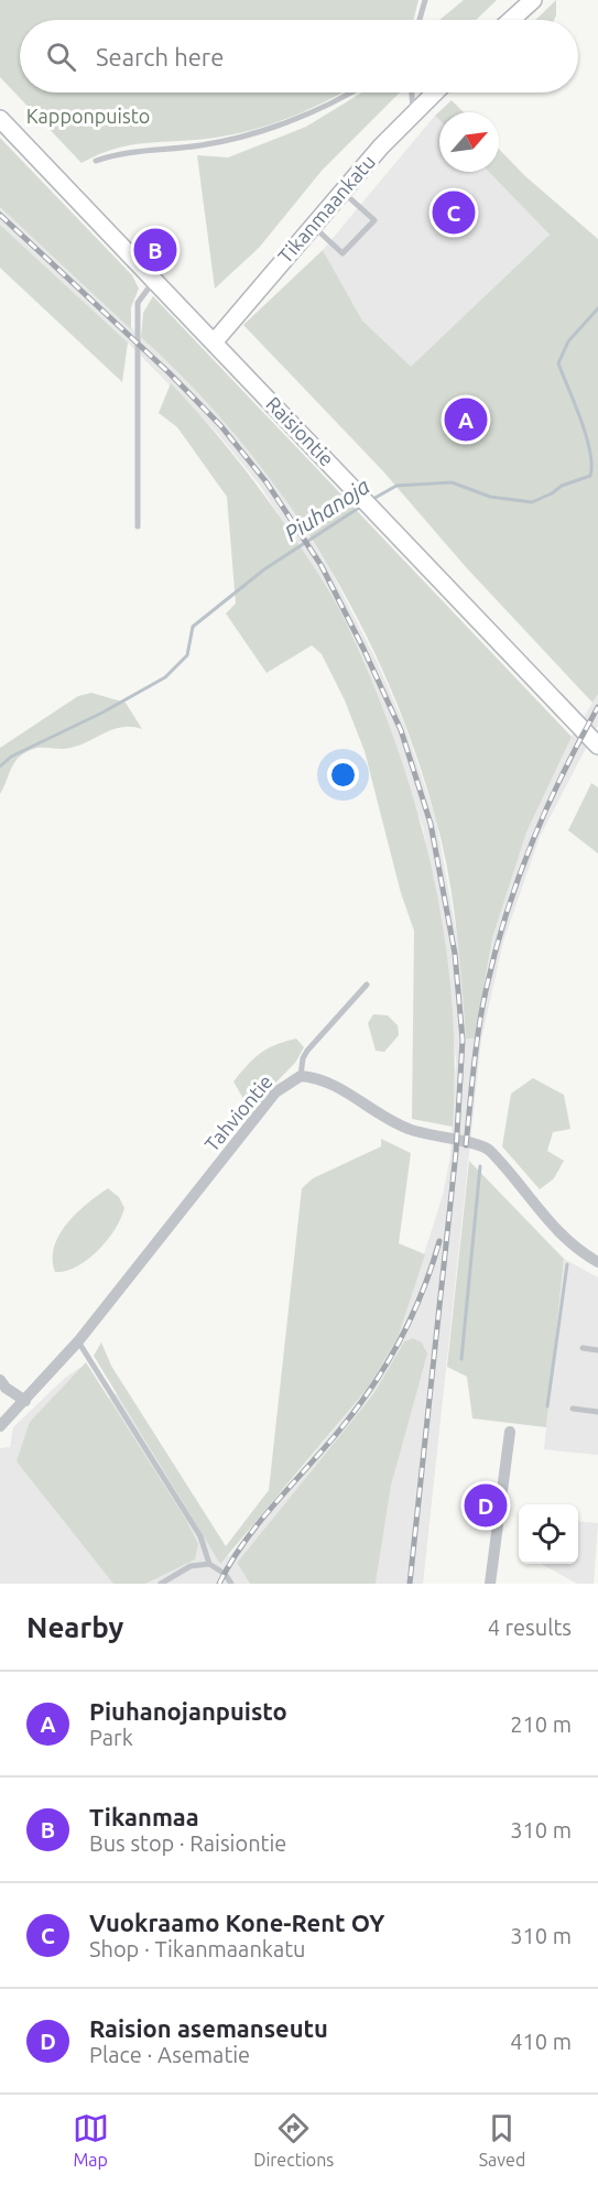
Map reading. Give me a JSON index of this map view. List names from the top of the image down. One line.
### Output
{"streets":{"main road":["Tikanmaankatu","Raisiontie"],"street":["Tahviontie"]},"crossings":[["Tikanmaankatu","Raisiontie"]],"water":["Piuhanoja"],"parks":["Kapponpuisto"],"north":"top right","page":{"search":"Search here","pins":["C","B","A","D"],"heading":["Nearby","4 results"],"list":[{"mark":"A","name":"Piuhanojanpuisto","note":"Park","value":"210 m"},{"mark":"B","name":"Tikanmaa","note":"Bus stop · Raisiontie","value":"310 m"},{"mark":"C","name":"Vuokraamo Kone-Rent OY","note":"Shop · Tikanmaankatu","value":"310 m"},{"mark":"D","name":"Raision asemanseutu","note":"Place · Asematie","value":"410 m"}],"nav":["Map","Directions","Saved"]}}
